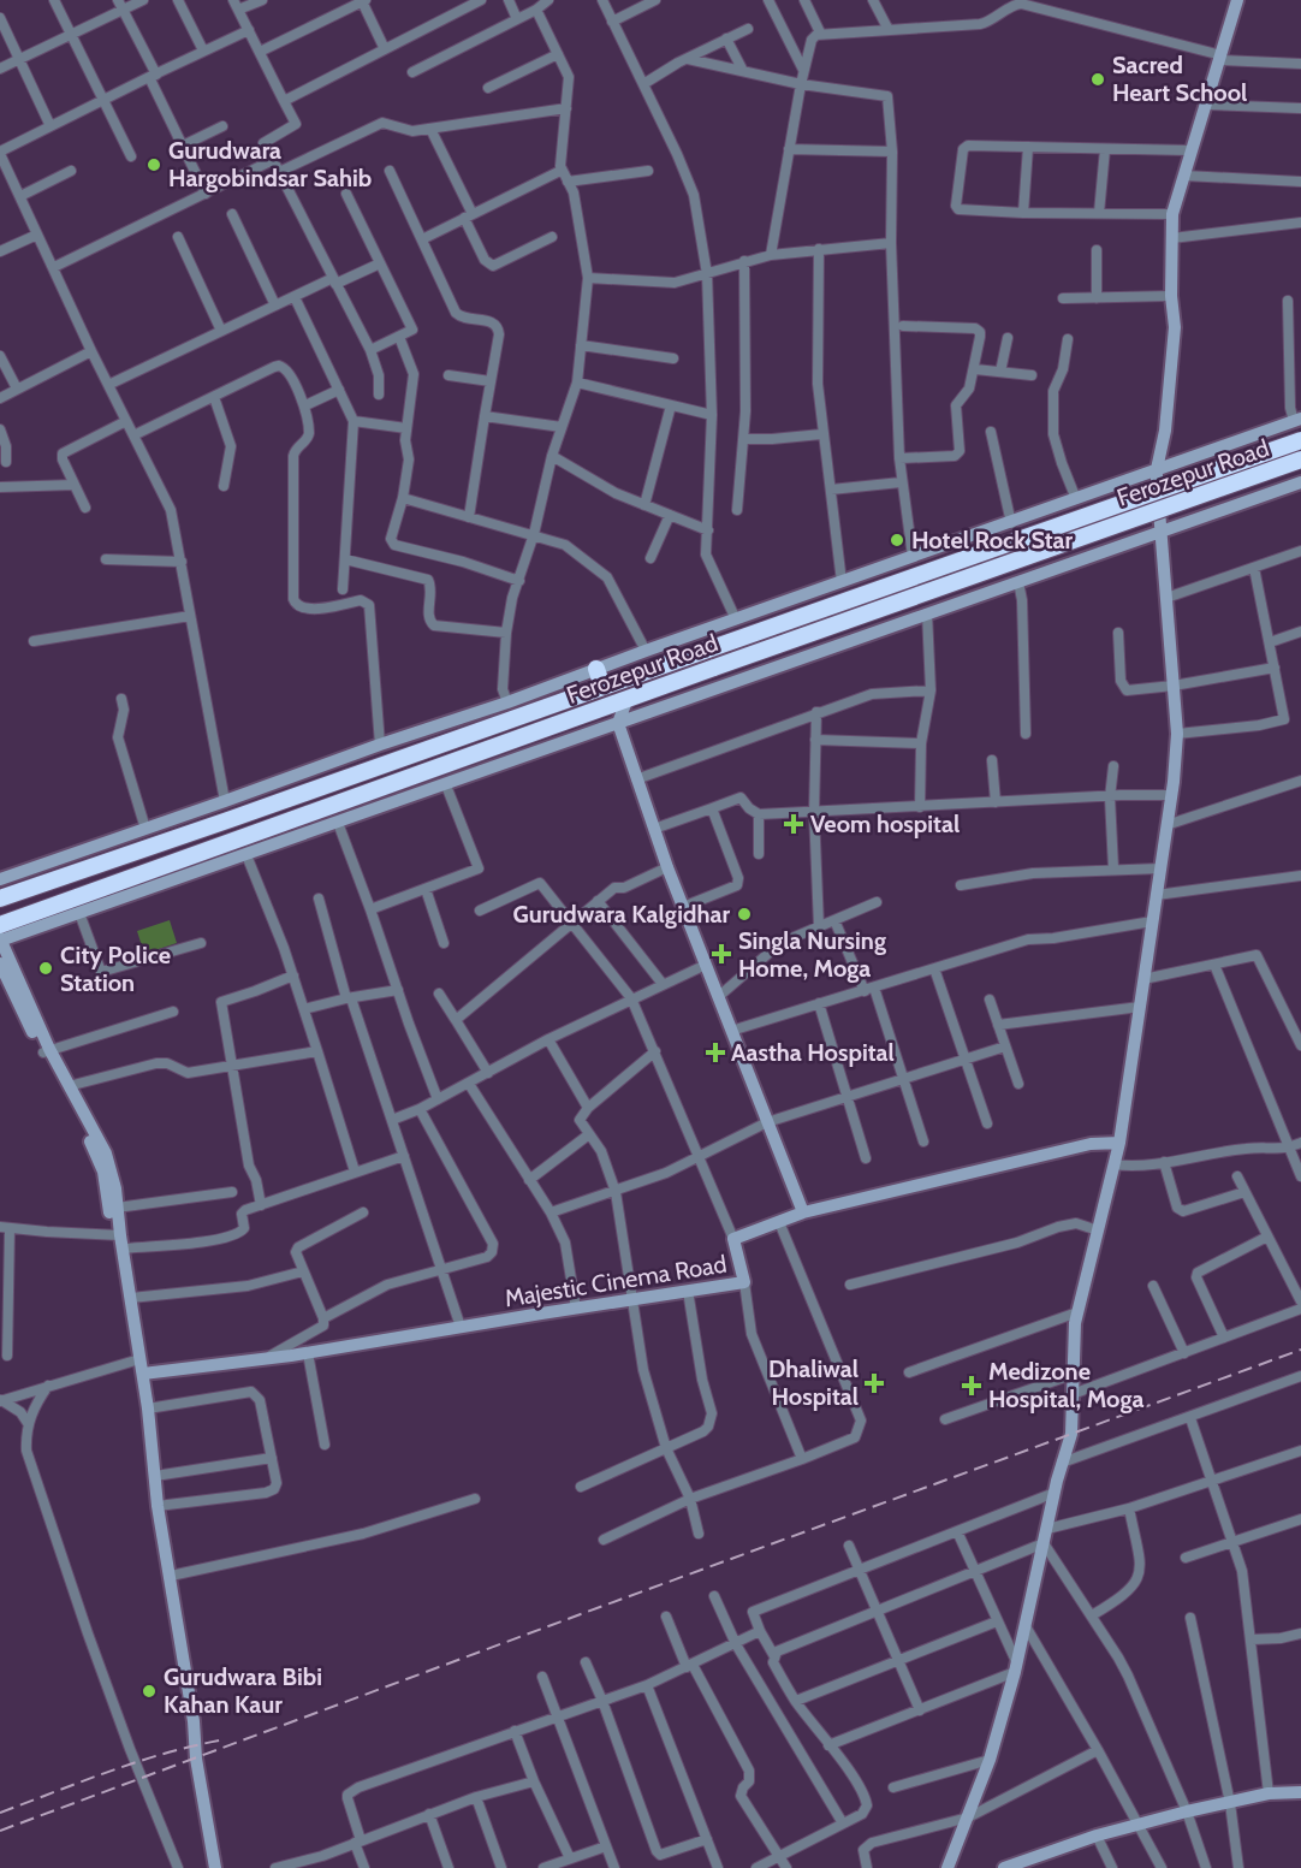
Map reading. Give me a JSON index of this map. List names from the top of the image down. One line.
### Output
{"streets":{"highway":["Ferozepur Road"],"street":["Majestic Cinema Road"]},"places":{"other":["Sacred Heart School","Gurudwara Hargobindsar Sahib","Hotel Rock Star","Gurudwara Kalgidhar","City Police Station","Gurudwara Bibi Kahan Kaur"],"health":["Veom hospital","Singla Nursing Home, Moga","Aastha Hospital","Dhaliwal Hospital","Medizone Hospital, Moga"]}}
